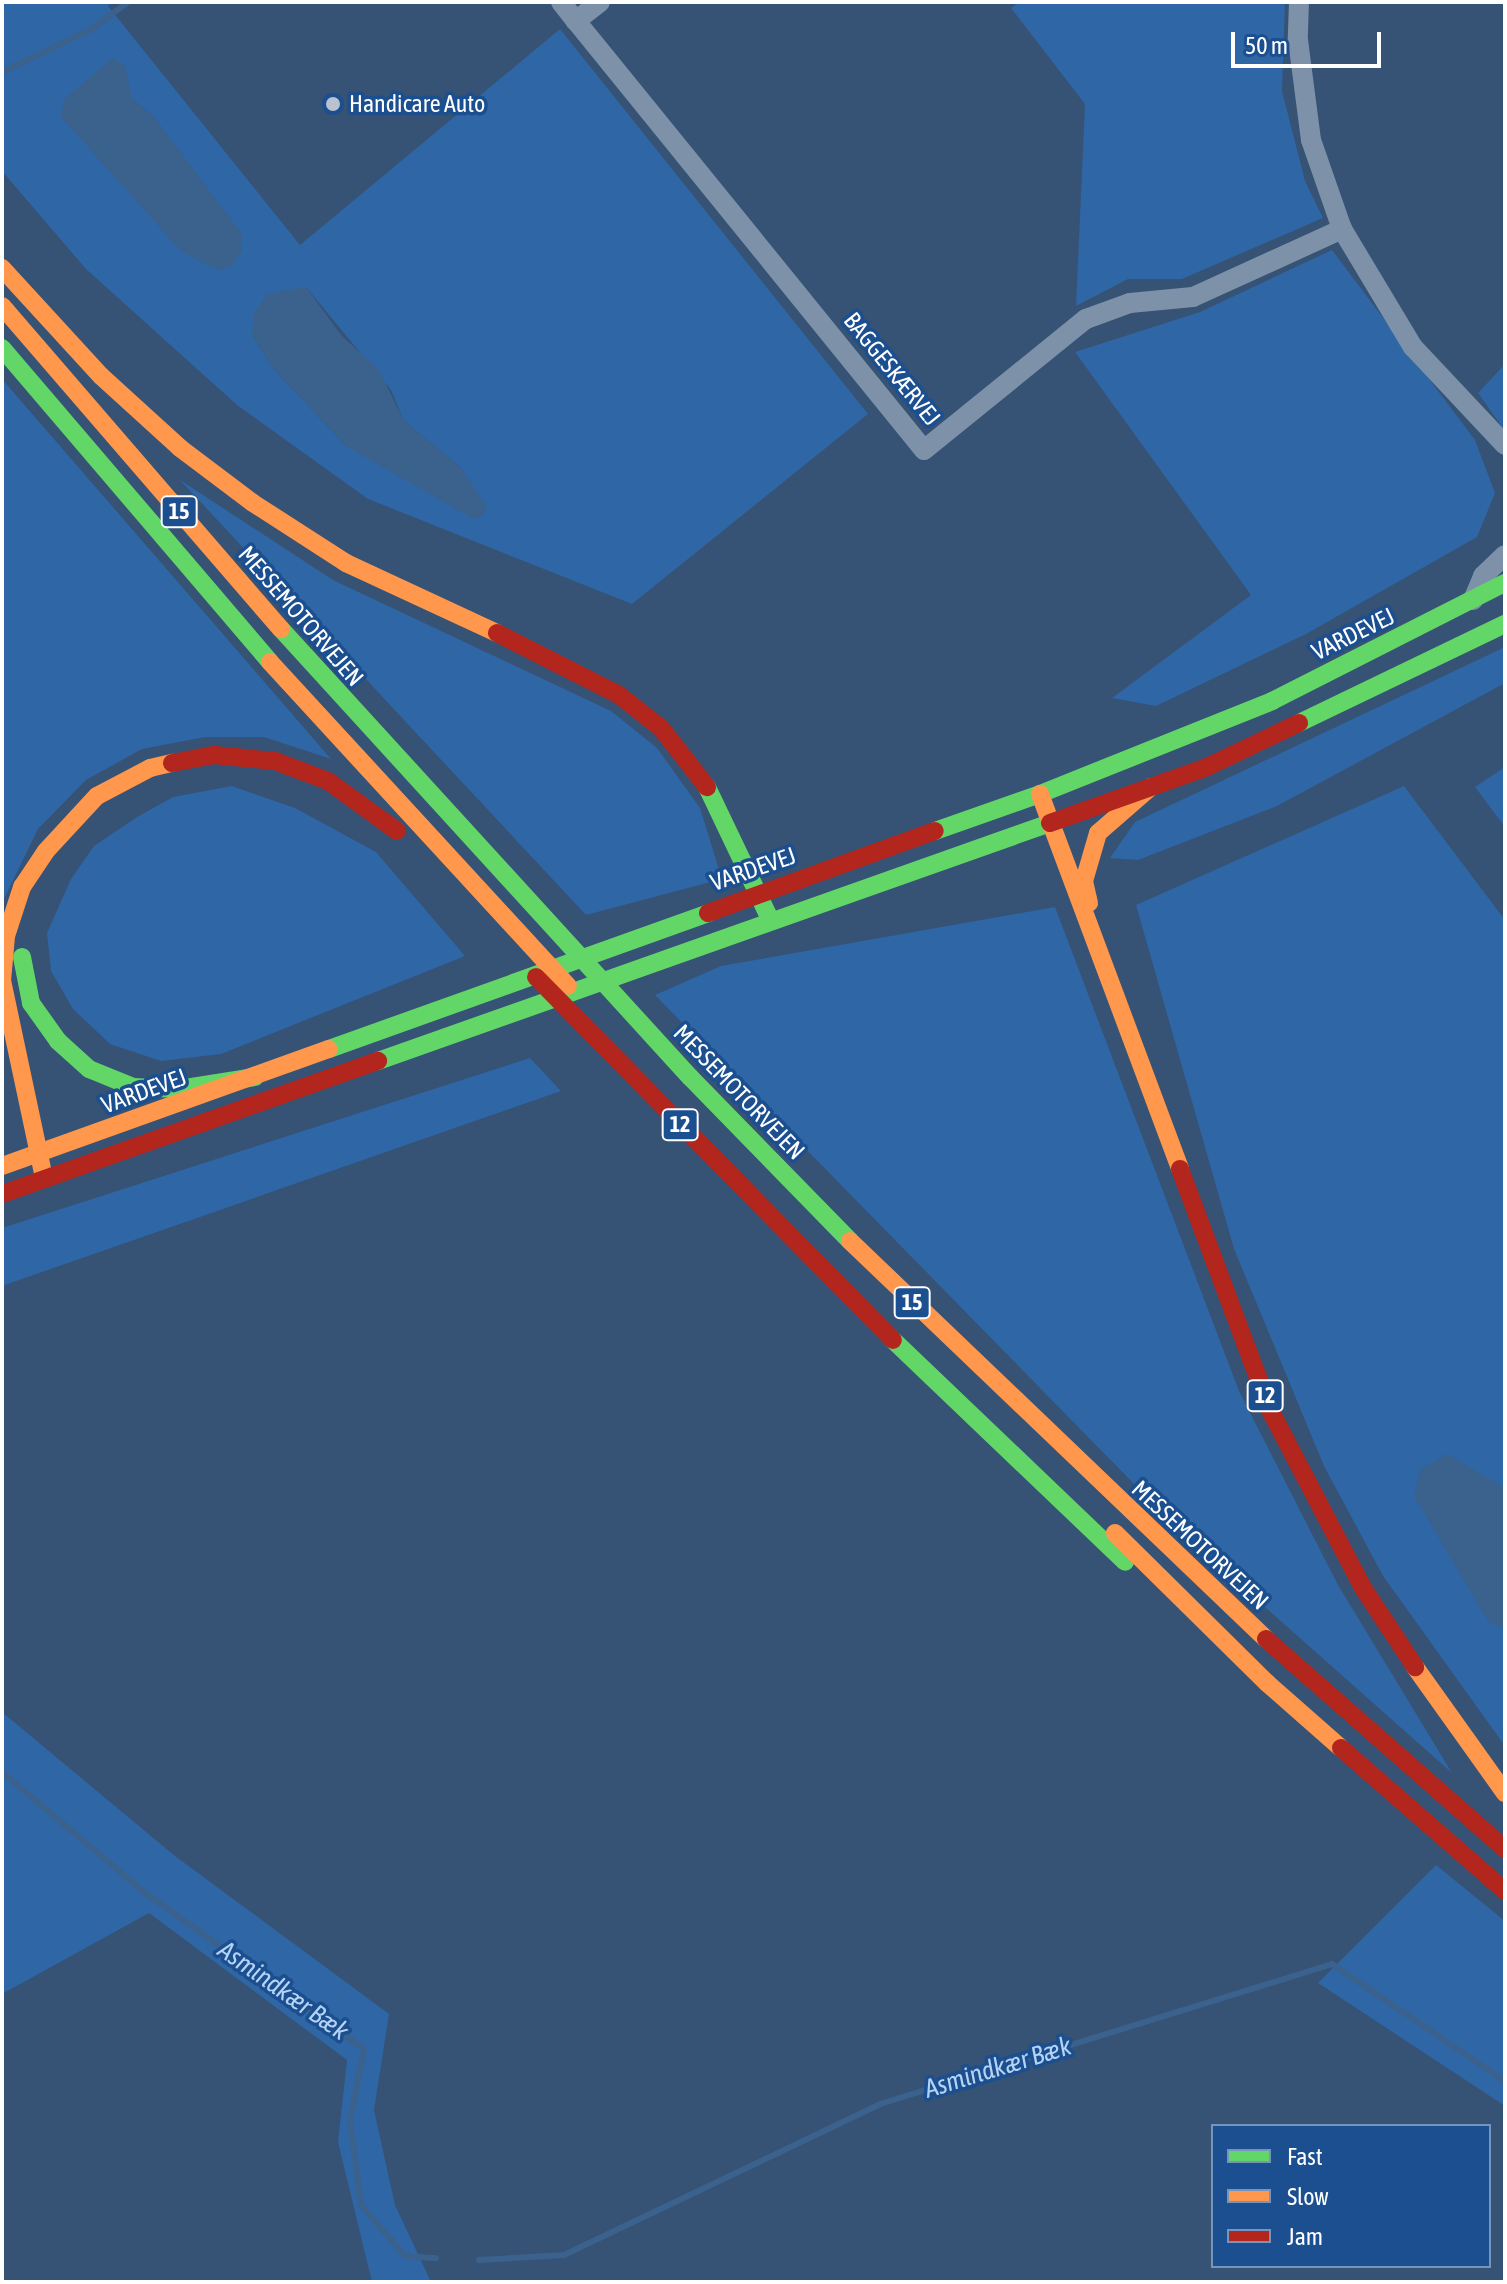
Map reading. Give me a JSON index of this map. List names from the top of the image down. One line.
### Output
{"streets":{"main road":["15","MESSEMOTORVEJEN","VARDEVEJ","12"],"street":["BAGGESKÆRVEJ"]},"crossings":[["MESSEMOTORVEJEN","12"],["VARDEVEJ","12"]],"water":["Asmindkær Bæk"],"places":["Handicare Auto"],"legend":["Fast","Slow","Jam"],"scale_bar":"50 m"}
